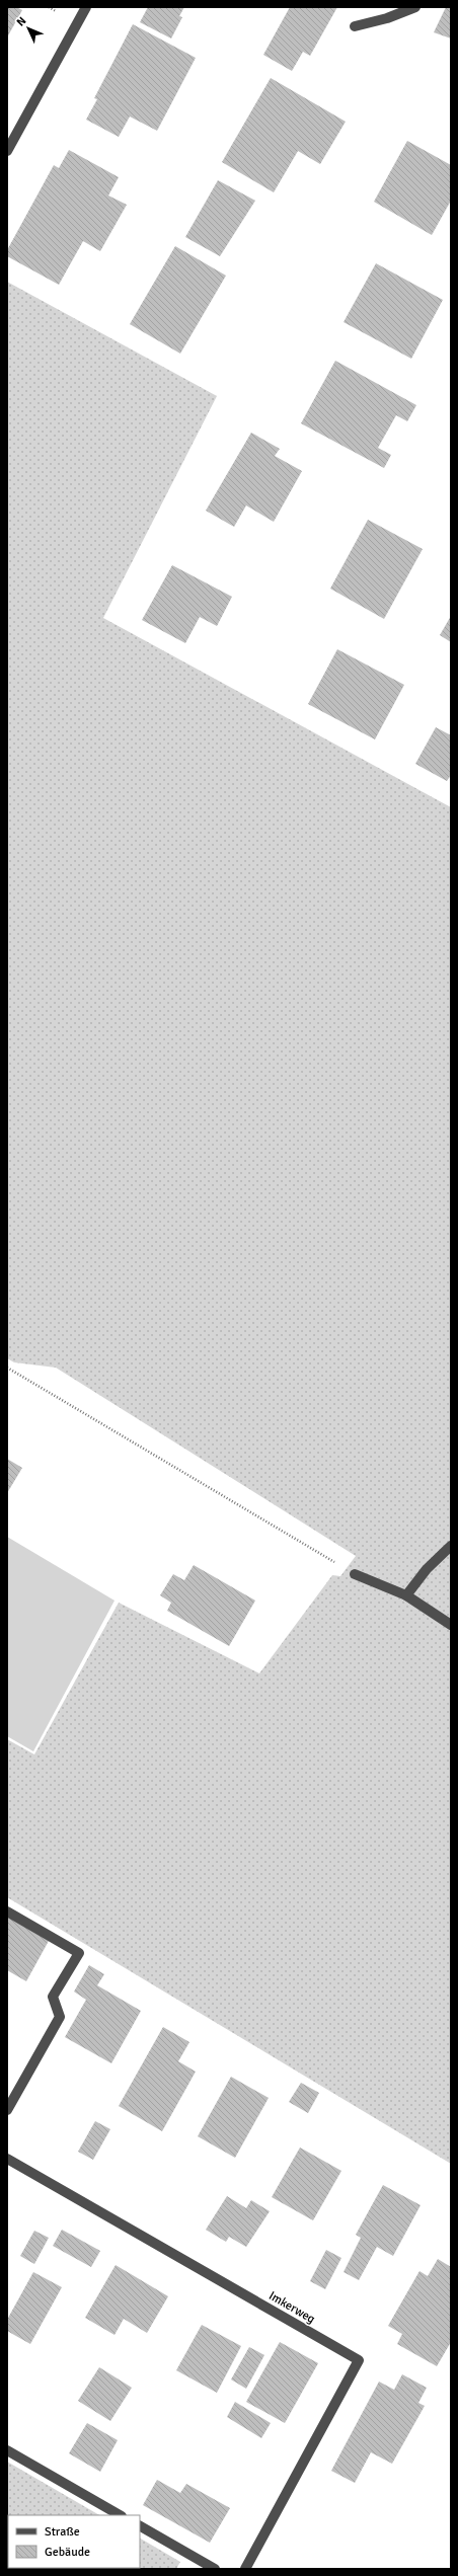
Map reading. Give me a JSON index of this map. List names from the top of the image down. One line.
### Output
{"streets":{"street":["Imkerweg"]},"legend":["Straße","Gebäude"],"north":"top left"}
